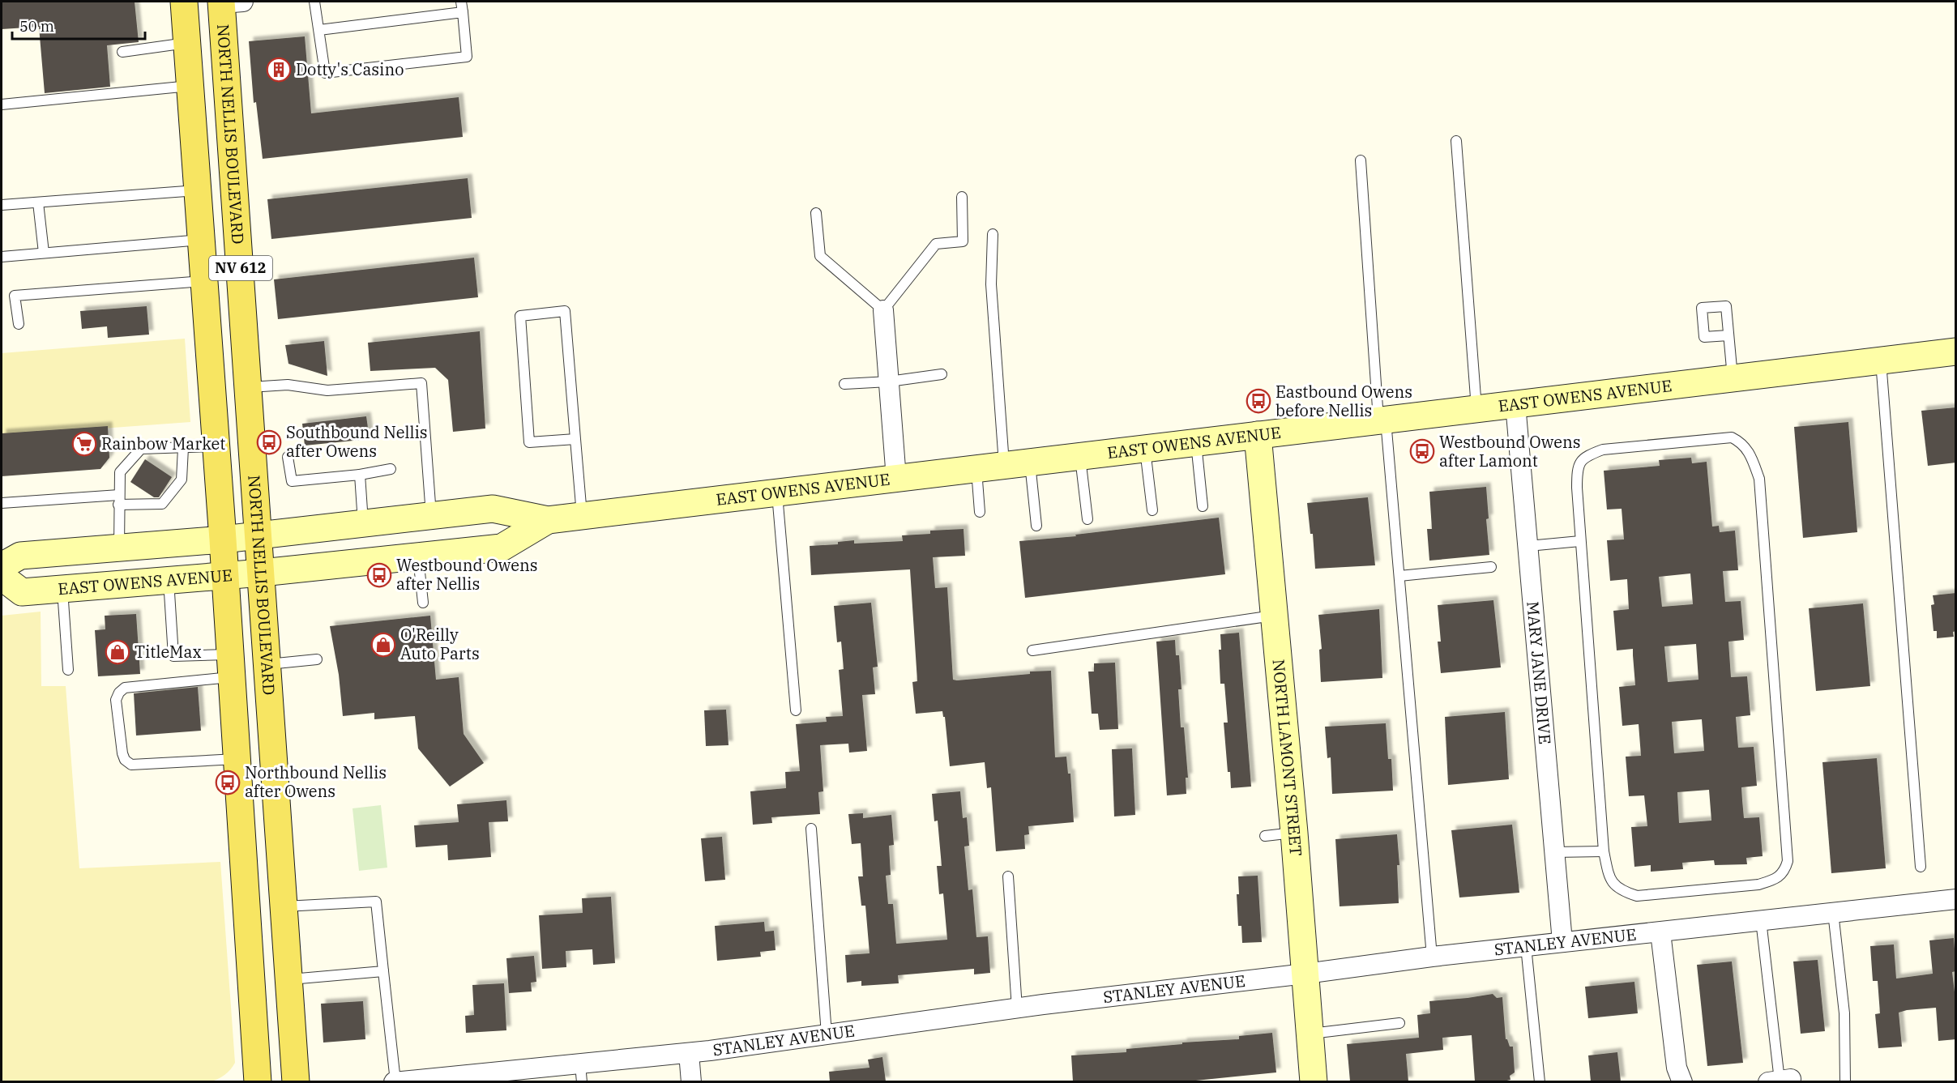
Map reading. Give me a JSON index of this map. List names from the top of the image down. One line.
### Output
{"streets":{"main road":["NORTH NELLIS BOULEVARD","NV 612","EAST OWENS AVENUE","NORTH LAMONT STREET"],"street":["MARY JANE DRIVE","STANLEY AVENUE"]},"crossings":[["NORTH NELLIS BOULEVARD","EAST OWENS AVENUE"],["NV 612","EAST OWENS AVENUE"],["EAST OWENS AVENUE","MARY JANE DRIVE"],["EAST OWENS AVENUE","NORTH LAMONT STREET"],["MARY JANE DRIVE","STANLEY AVENUE"],["NORTH LAMONT STREET","STANLEY AVENUE"]],"places":{"building":["Dotty's Casino"],"bus stop":["Eastbound Owens before Nellis","Southbound Nellis after Owens","Westbound Owens after Lamont","Westbound Owens after Nellis","Northbound Nellis after Owens"],"supermarket":["Rainbow Market"],"shop":["O'Reilly Auto Parts","TitleMax"]},"scale_bar":"50 m"}
